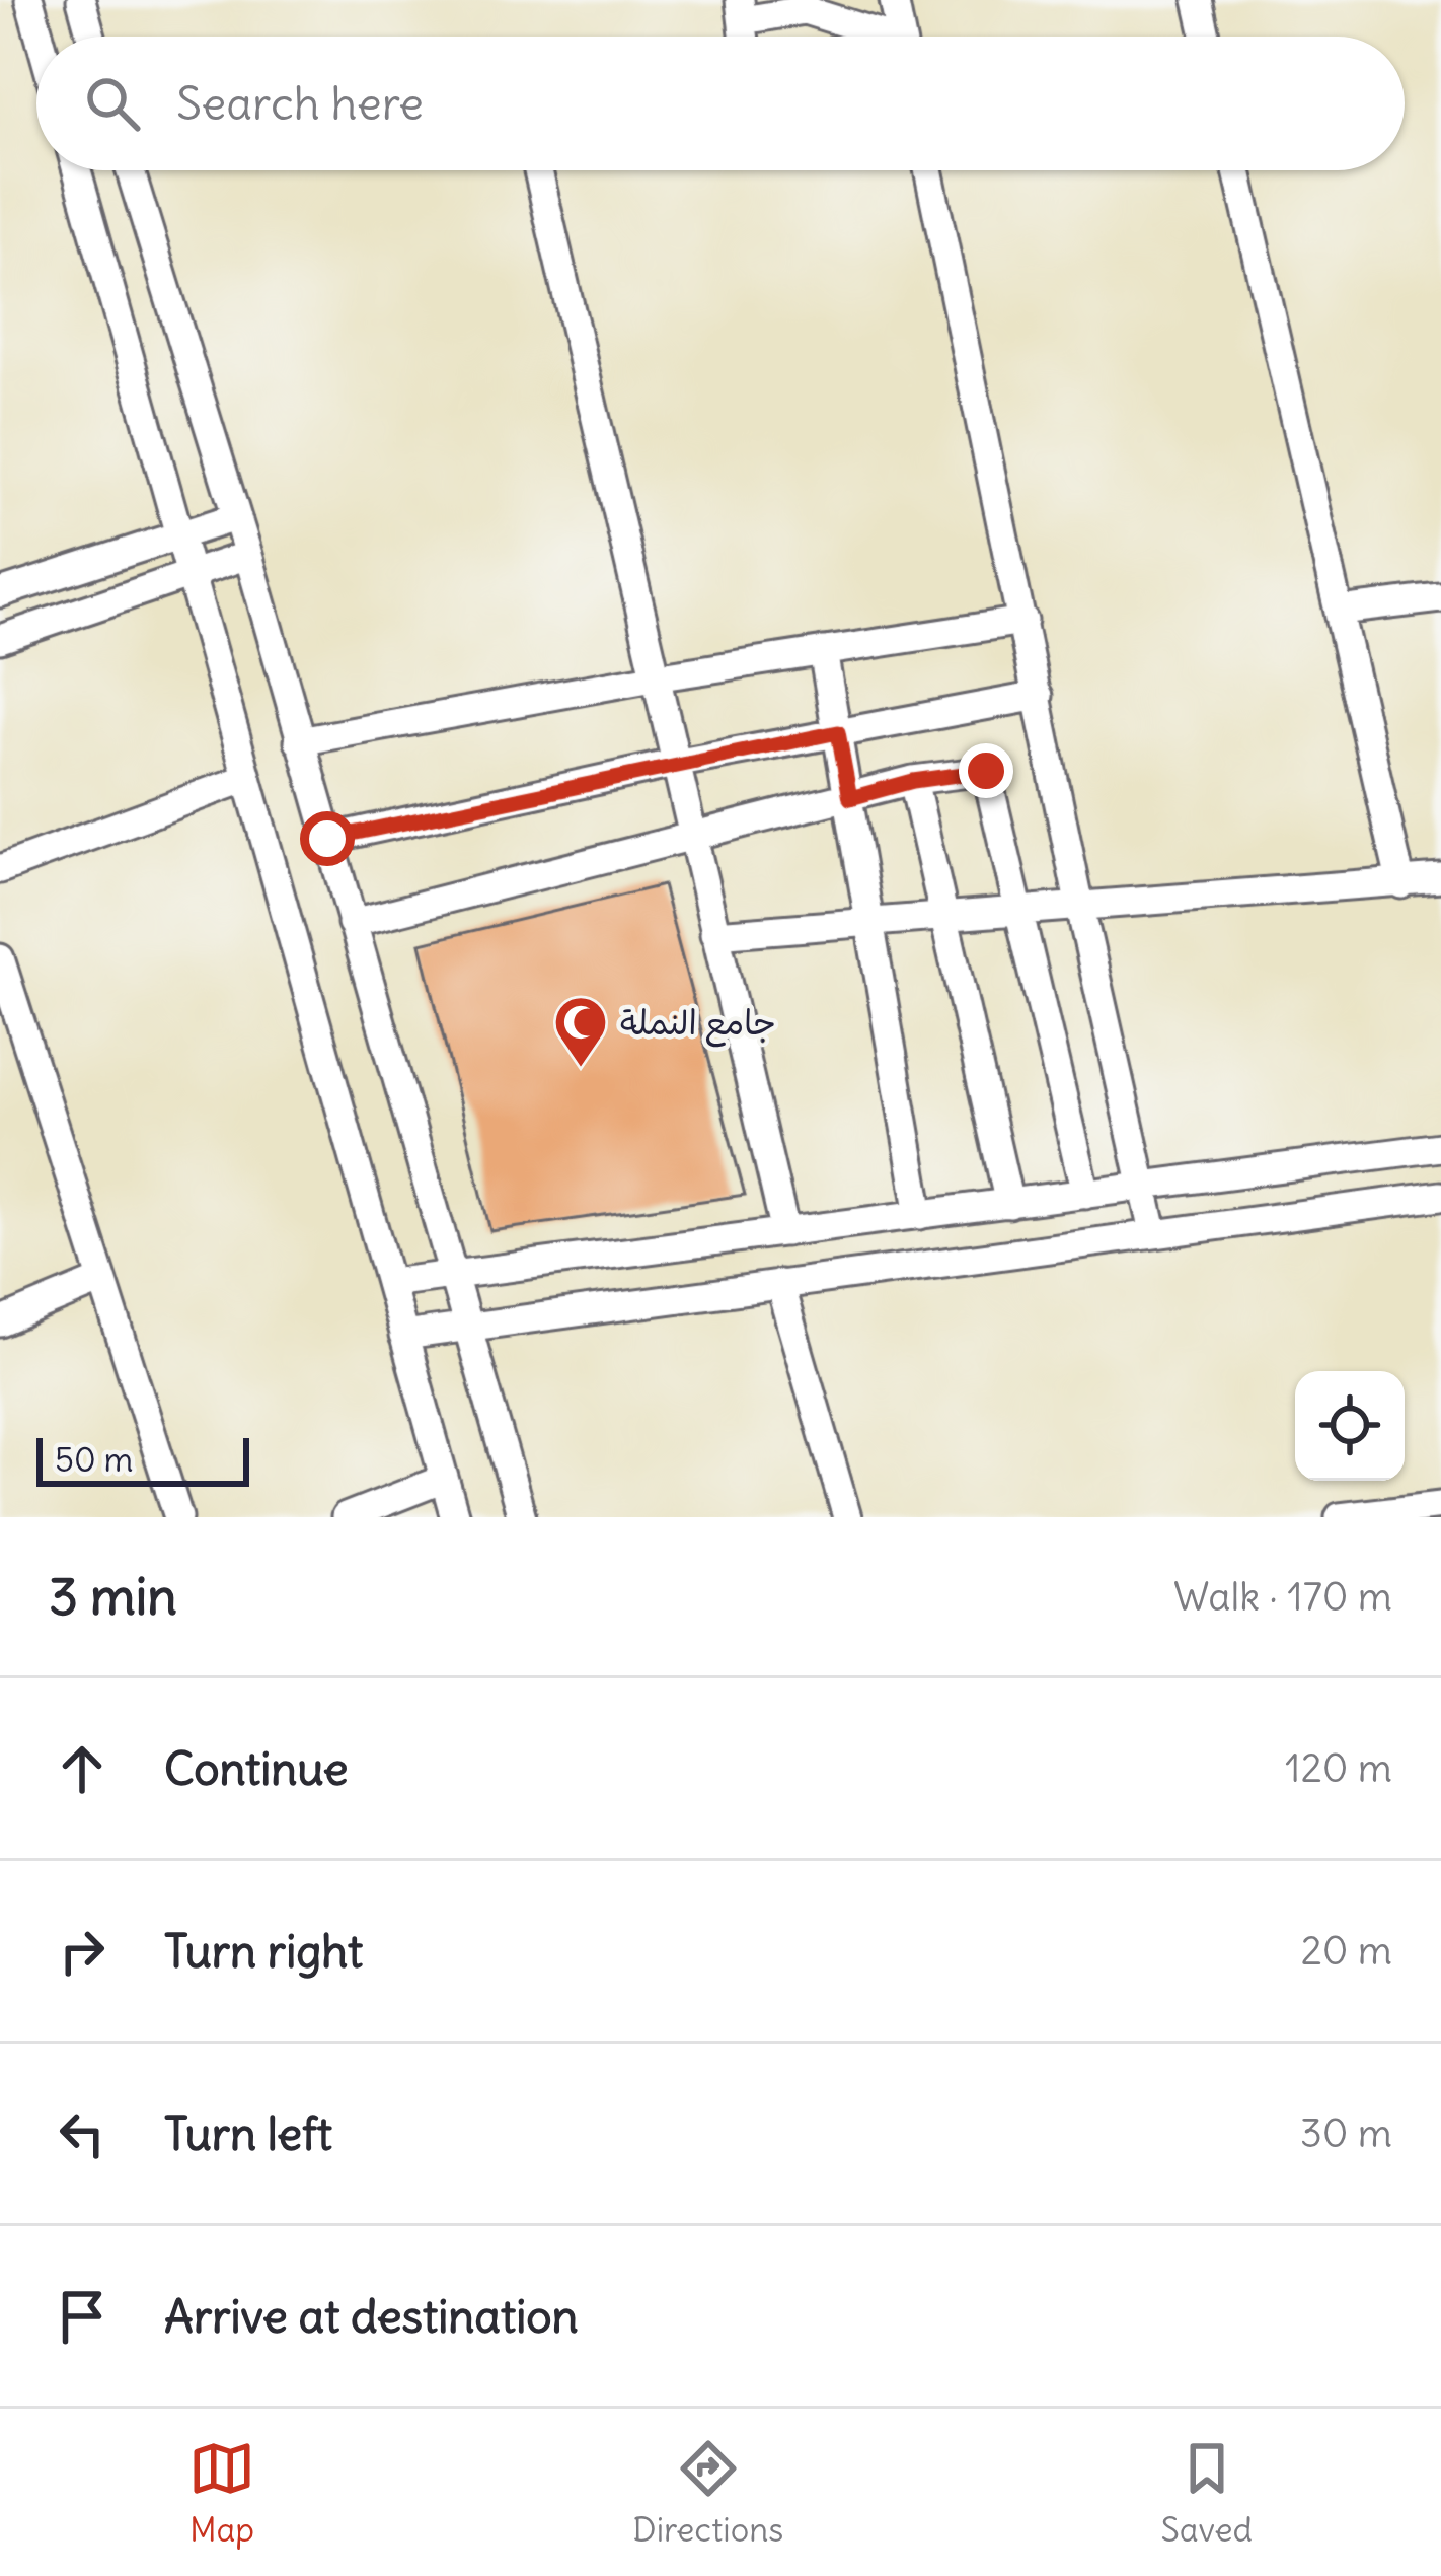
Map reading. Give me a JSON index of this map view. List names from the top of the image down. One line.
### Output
{"places":{"mosque":["جامع النملة"]},"scale_bar":"50 m","page":{"search":"Search here","scale":"50 m","heading":["3 min","Walk · 170 m"],"list":[["Continue","120 m"],["Turn right","20 m"],["Turn left","30 m"],"Arrive at destination"],"nav":["Map","Directions","Saved"]}}
